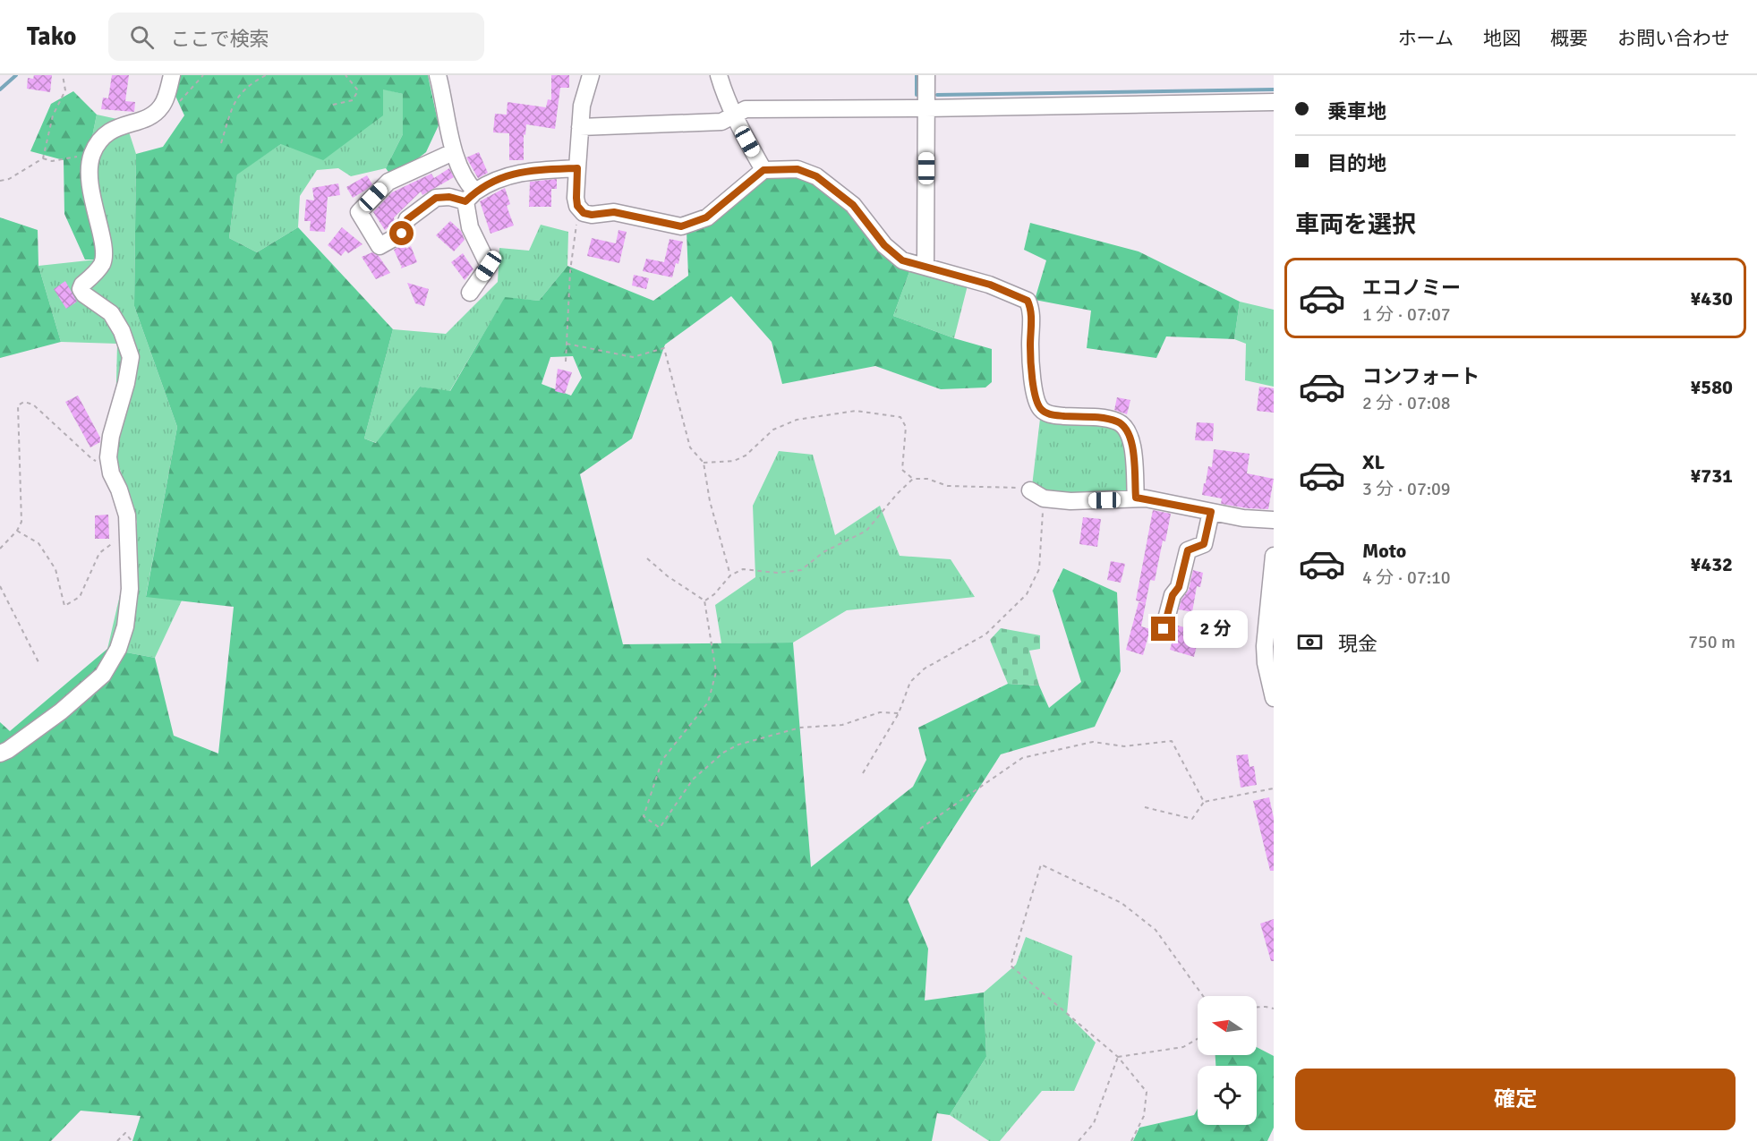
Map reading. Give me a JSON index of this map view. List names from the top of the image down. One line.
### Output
{"north":"left","page":{"header":"Tako","search":"ここで検索","nav":["ホーム","地図","概要","お問い合わせ"],"banner":["乗車地","目的地"],"heading":"車両を選択","list":[{"name":"エコノミー","note":"1 分 · 07:07","value":"¥430"},{"name":"コンフォート","note":"2 分 · 07:08","value":"¥580"},{"name":"XL","note":"3 分 · 07:09","value":"¥731"},{"name":"Moto","note":"4 分 · 07:10","value":"¥432"}],"bubble":"2 分","pay":["現金","750 m"],"buttons":"確定"}}
